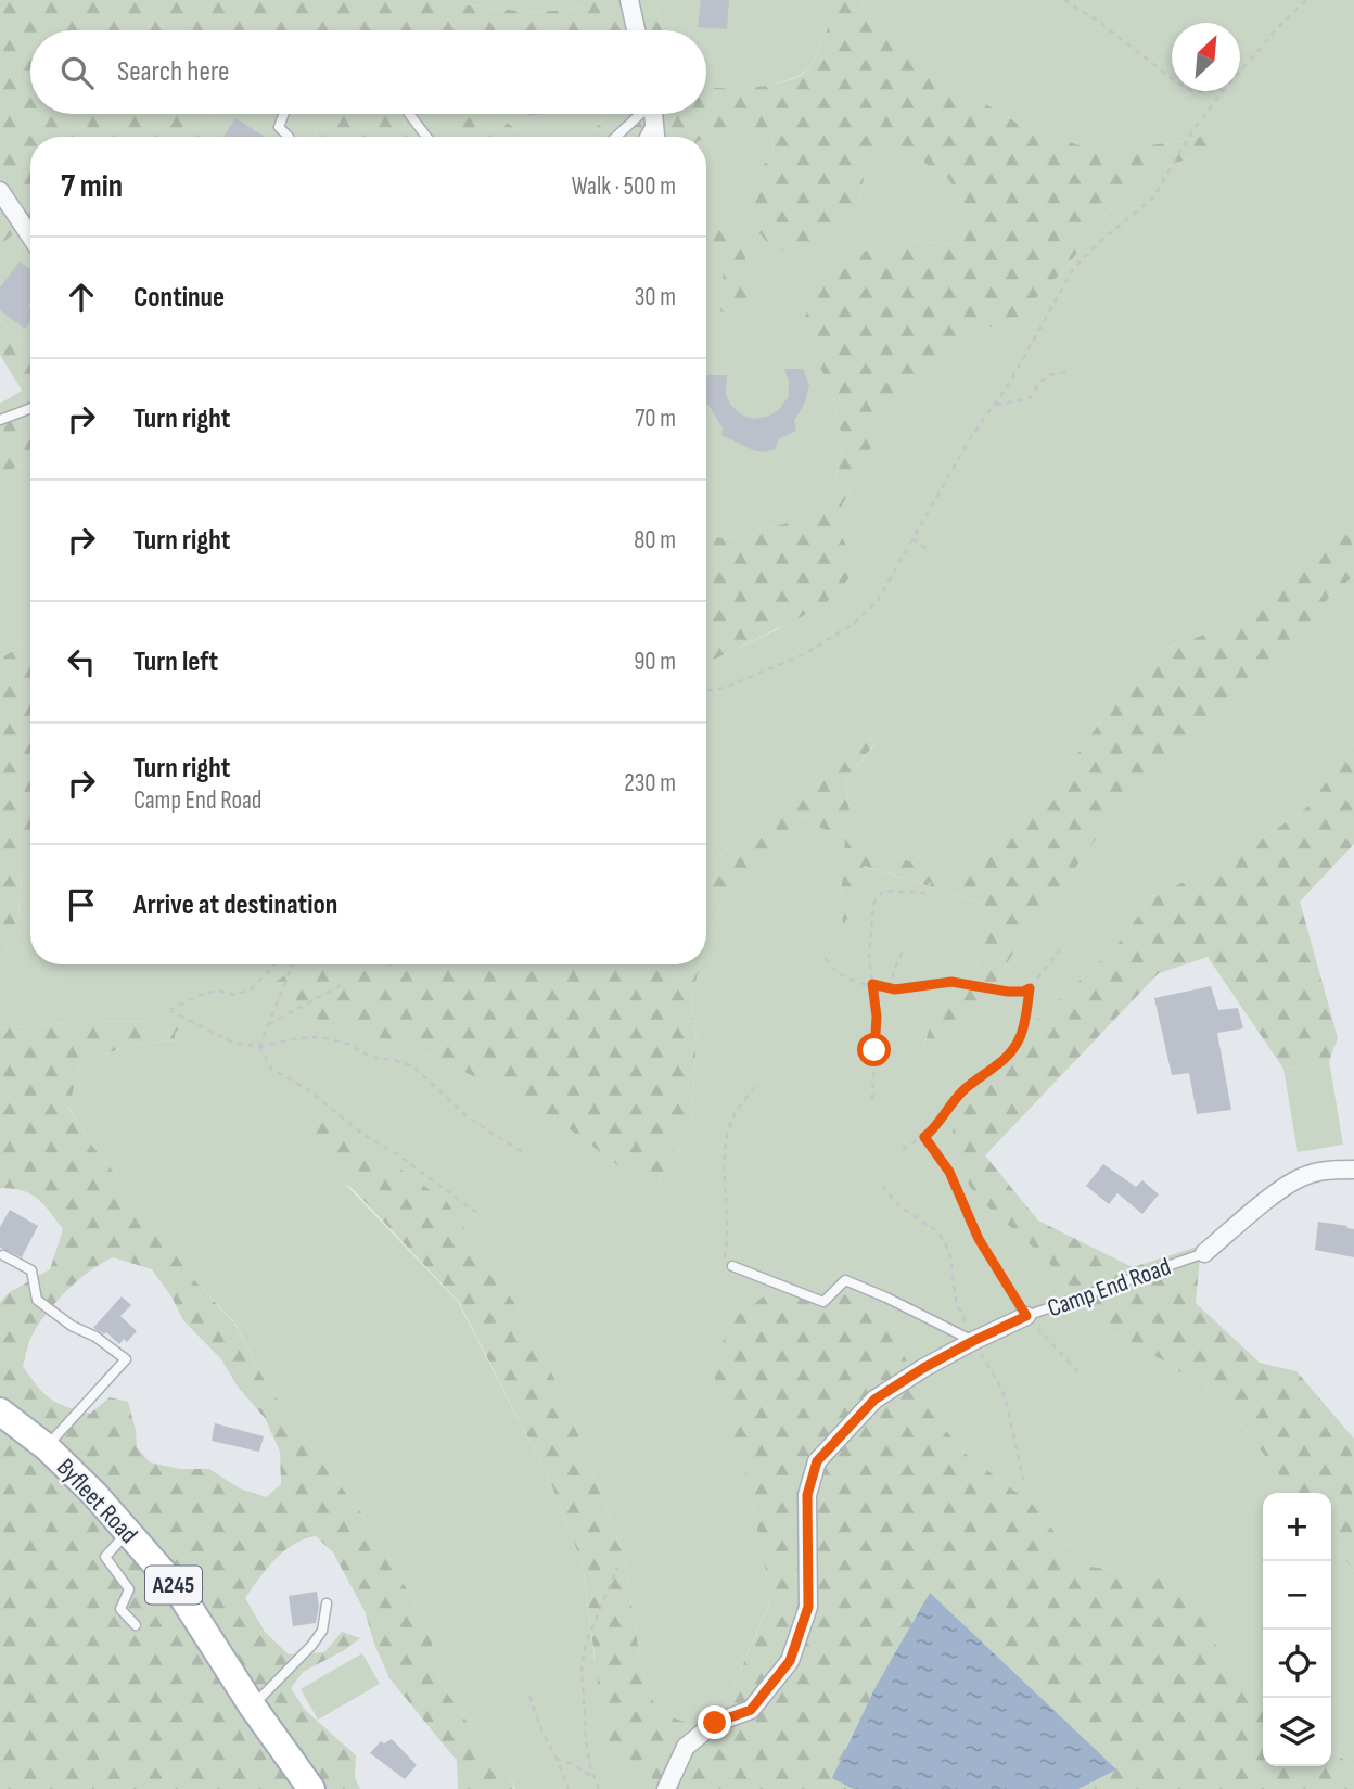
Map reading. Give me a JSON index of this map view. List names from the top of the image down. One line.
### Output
{"streets":{"main road":["Byfleet Road","A245"],"street":["Camp End Road"]},"north":"top right","page":{"search":"Search here","heading":["7 min","Walk · 500 m"],"list":[["Continue","30 m"],["Turn right","70 m"],["Turn right","80 m"],["Turn left","90 m"],["Turn right","Camp End Road","230 m"],"Arrive at destination"],"map_buttons":["+","−"]}}
